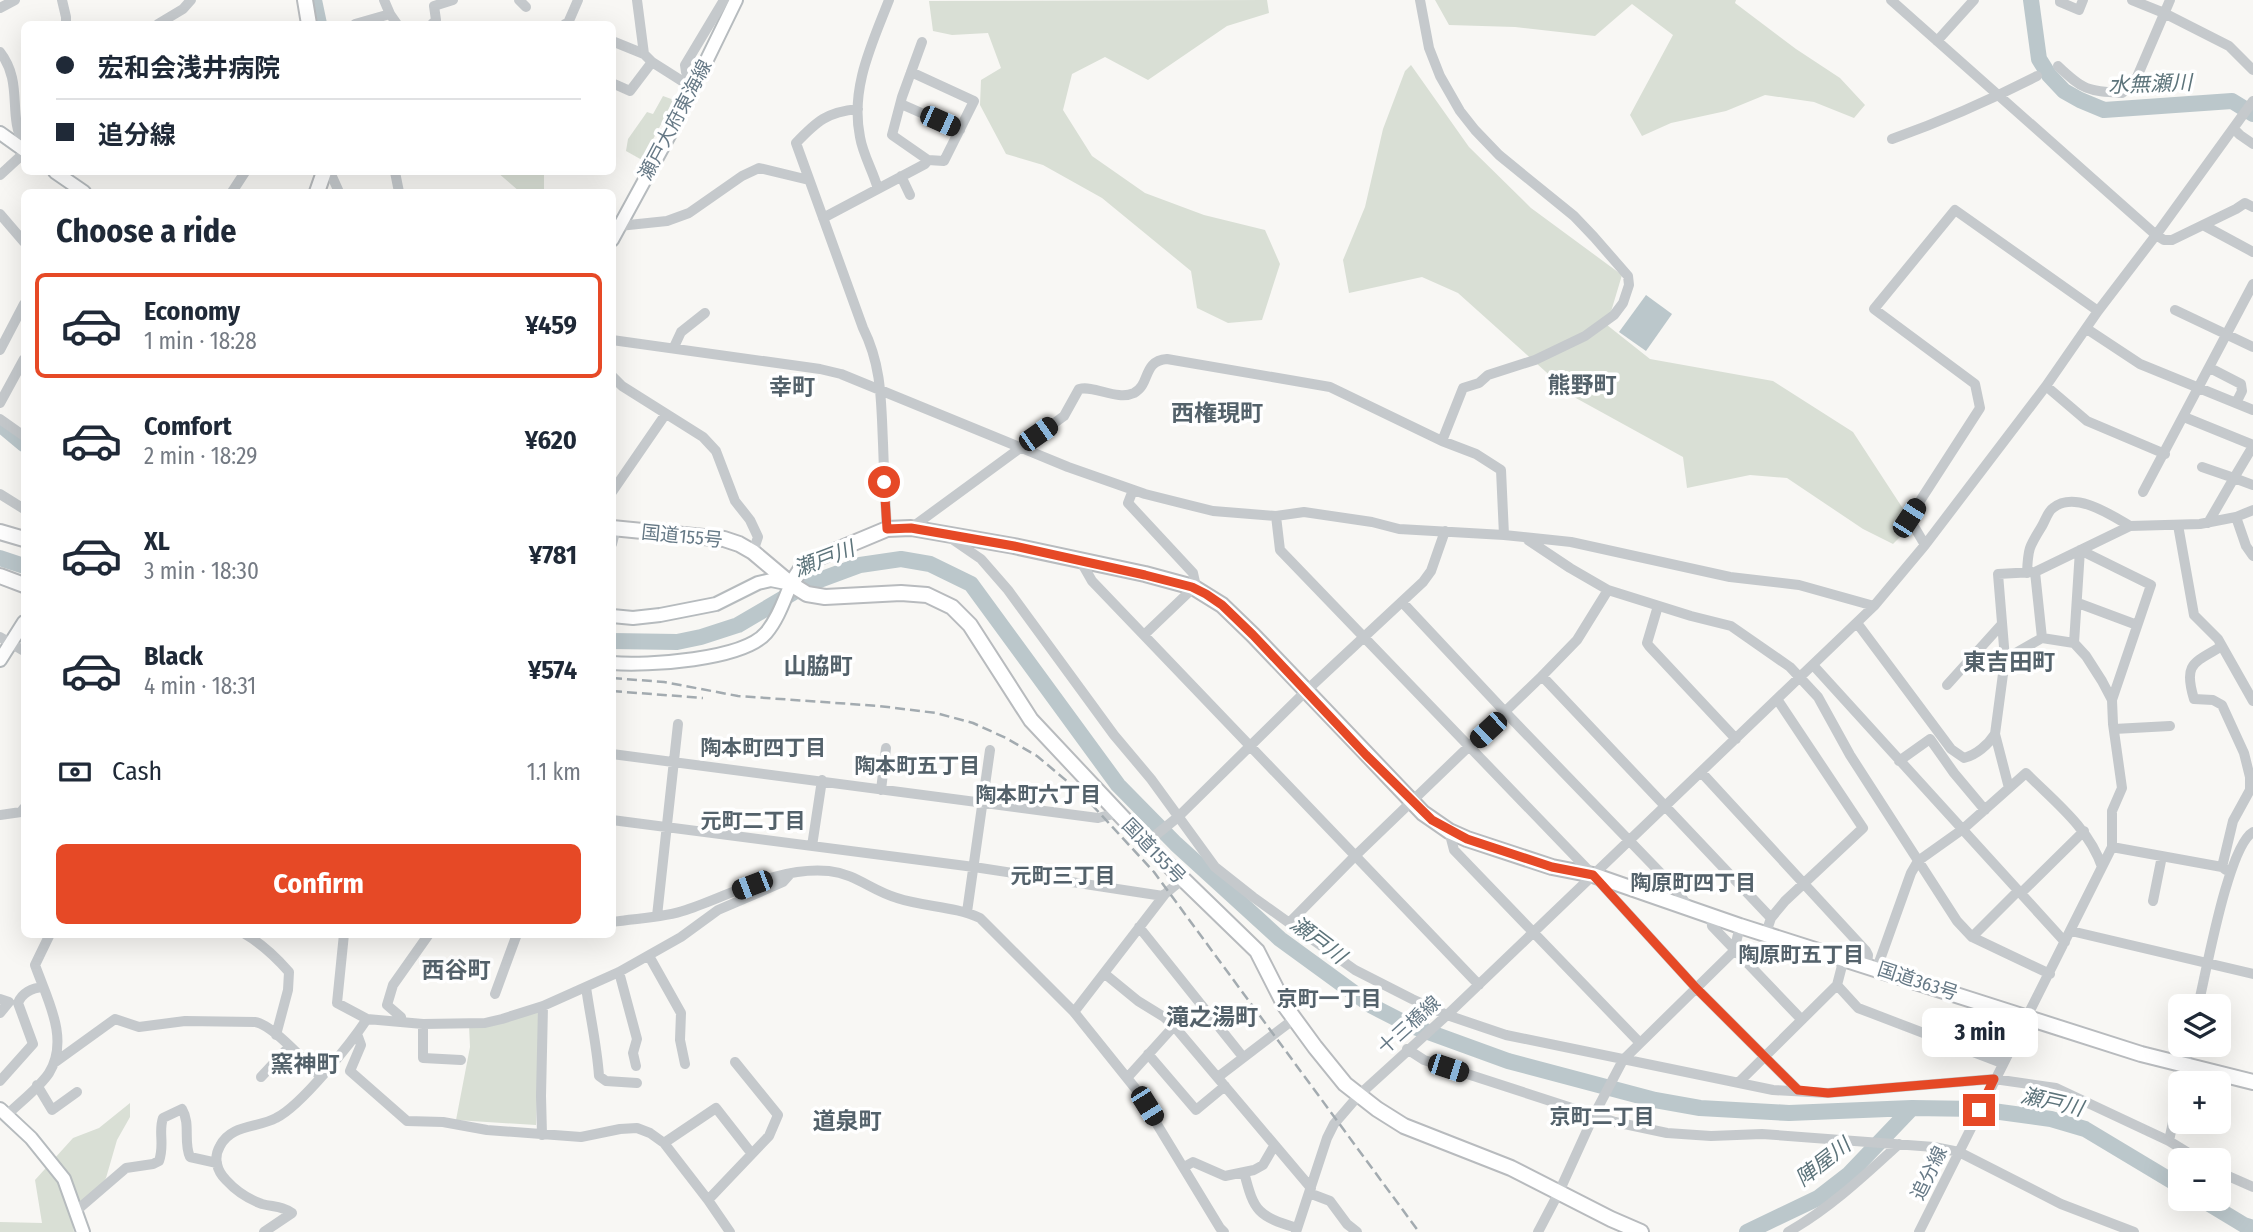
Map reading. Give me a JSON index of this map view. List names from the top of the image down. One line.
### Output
{"streets":{"highway":["国道155号","国道363号"],"main road":["瀬戸大府東海線"],"street":["十三橋線","追分線"]},"crossings":[["国道155号","国道363号"],["国道155号","十三橋線"],["国道363号","十三橋線"],["国道363号","追分線"]],"districts":["熊野町","幸町","西権現町","東吉田町","山脇町","陶本町四丁目","陶本町五丁目","陶本町六丁目","元町二丁目","元町三丁目","陶原町四丁目","陶原町五丁目","西谷町","京町一丁目","滝之湯町","窯神町","京町二丁目","道泉町"],"water":["水無瀬川","瀬戸川","陣屋川"],"page":{"banner":["宏和会浅井病院","追分線"],"heading":"Choose a ride","list":[{"name":"Economy","note":"1 min · 18:28","value":"¥459"},{"name":"Comfort","note":"2 min · 18:29","value":"¥620"},{"name":"XL","note":"3 min · 18:30","value":"¥781"},{"name":"Black","note":"4 min · 18:31","value":"¥574"}],"pay":["Cash","1.1 km"],"buttons":"Confirm","map_buttons":["+","−"],"bubble":"3 min"}}
